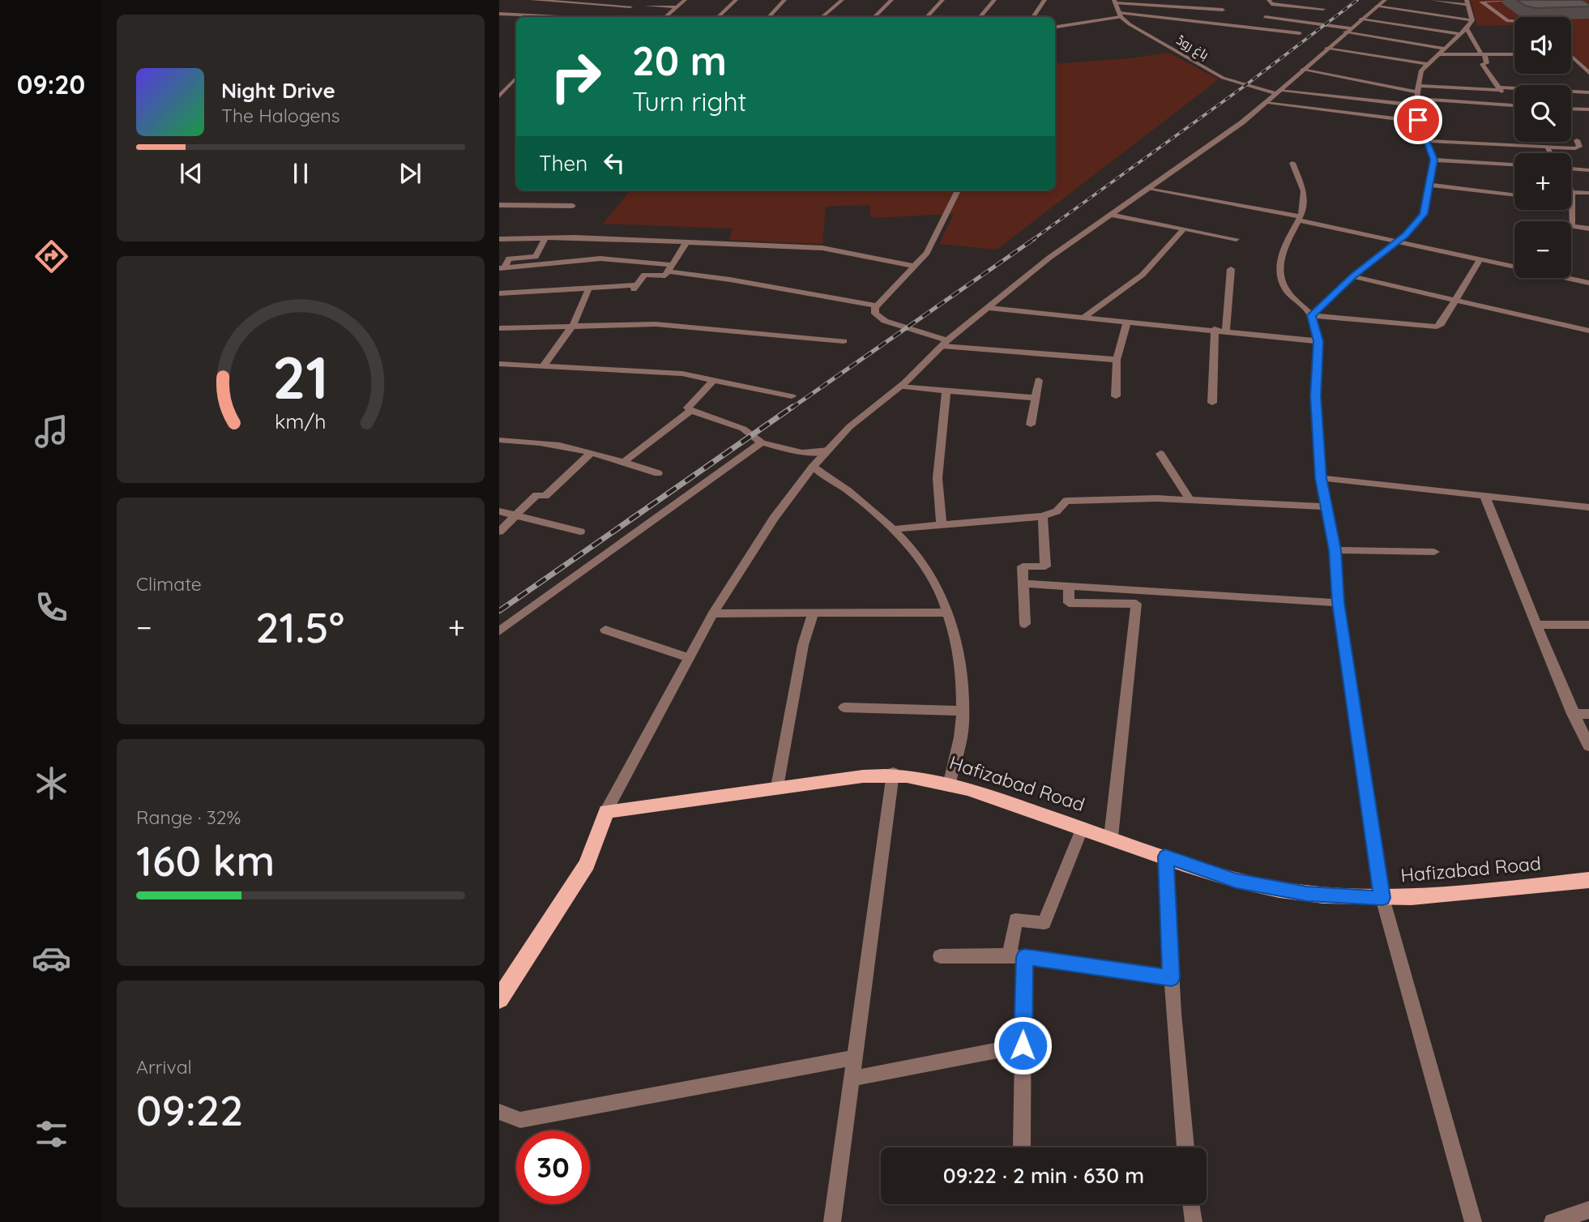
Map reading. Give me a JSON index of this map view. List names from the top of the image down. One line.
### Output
{"streets":{"main road":["Hafizabad Road"],"street":["باغ روڈ"]},"page":{"tabs":"09:20","map_buttons":["+","−"],"turn":["20 m","Turn right"],"song":["Night Drive","The Halogens"],"then":"Then","tile":["Climate",["Range · 32%","160 km"],["Arrival","09:22"]],"heat":["−","21.5°","+"],"limit":"30","trip":"09:22 · 2 min · 630 m","gauge":["21","km/h"]}}
